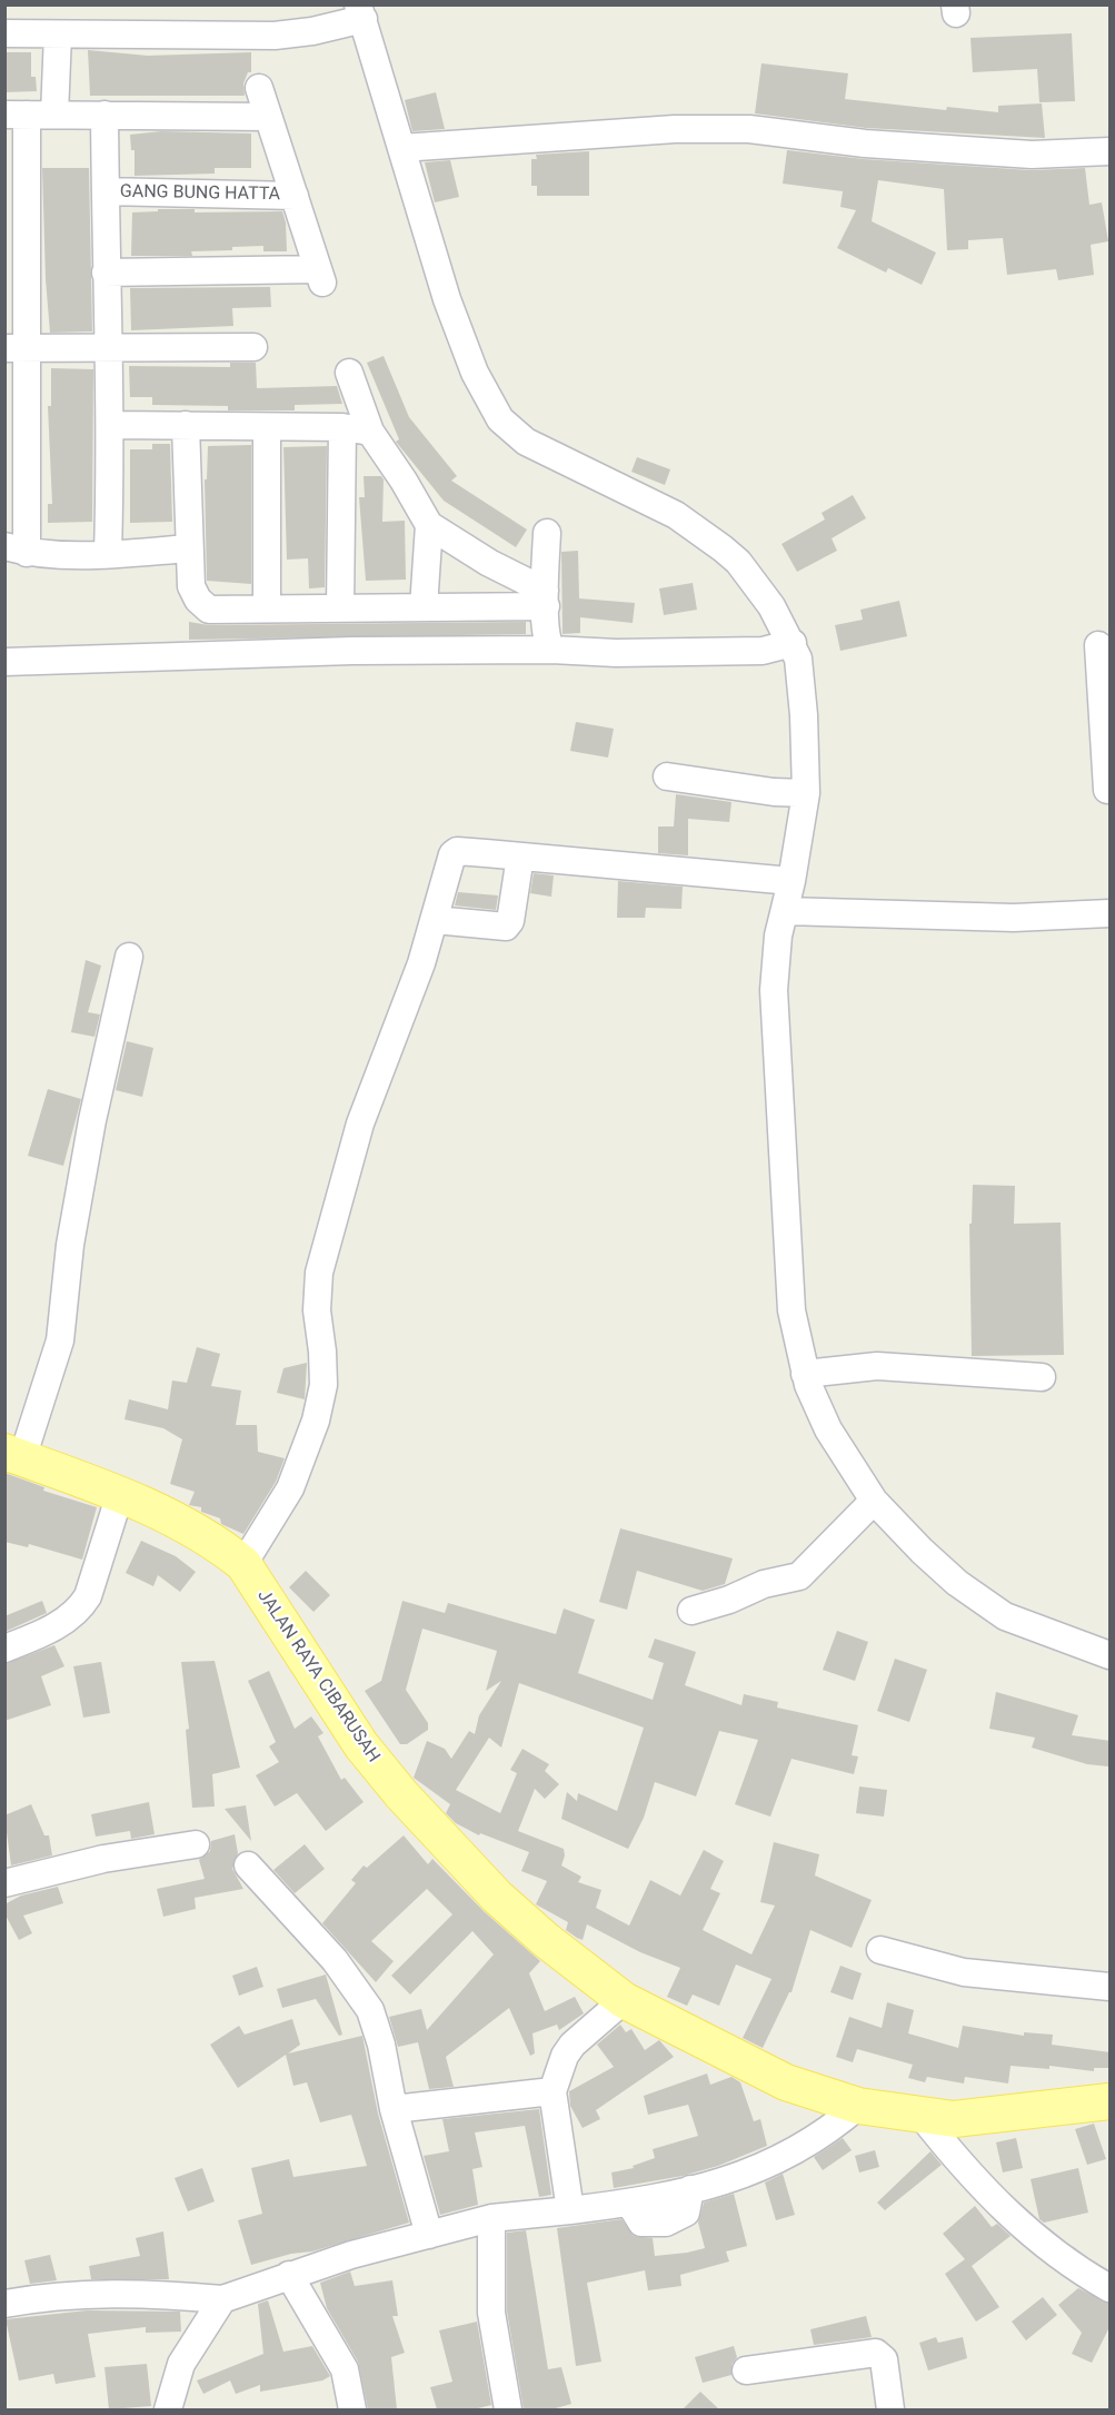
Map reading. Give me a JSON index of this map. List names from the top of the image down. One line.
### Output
{"streets":{"main road":["JALAN RAYA CIBARUSAH"],"street":["GANG BUNG HATTA"]}}
